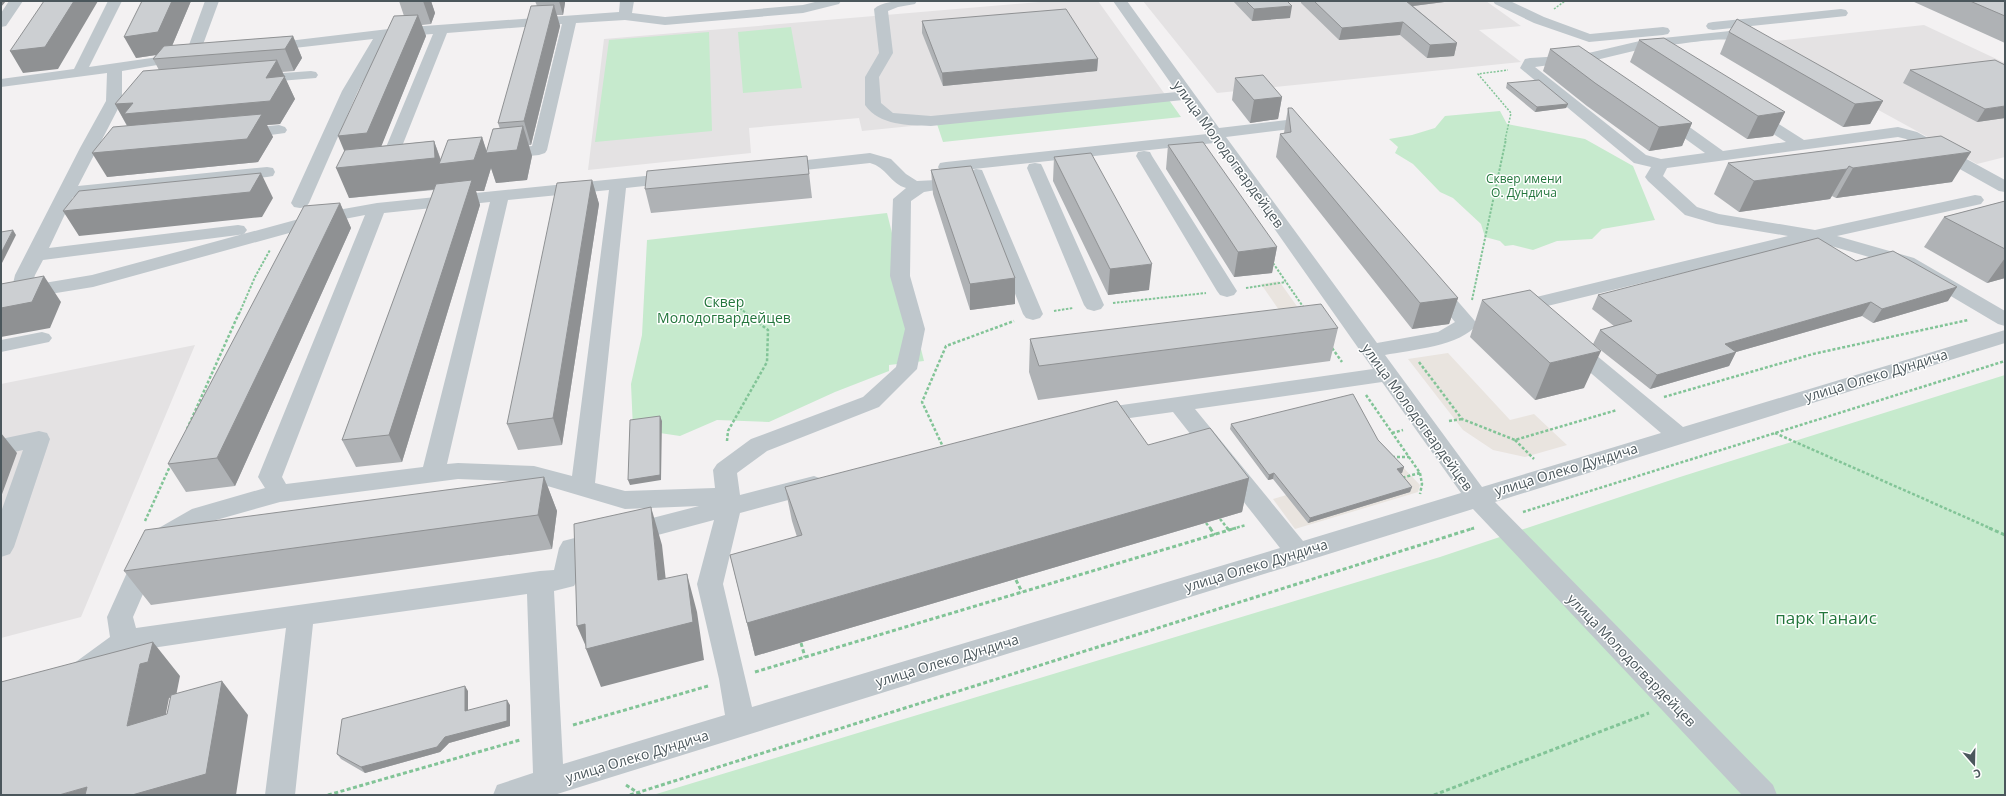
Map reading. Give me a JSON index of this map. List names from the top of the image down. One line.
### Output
{"streets":{"street":["улица Молодогвардейцев","улица Олеко Дундича"]},"crossings":[["улица Молодогвардейцев","улица Олеко Дундича"]],"parks":["Сквер имени О. Дундича","Сквер Молодогвардейцев","парк Танаис"],"north":"bottom"}
